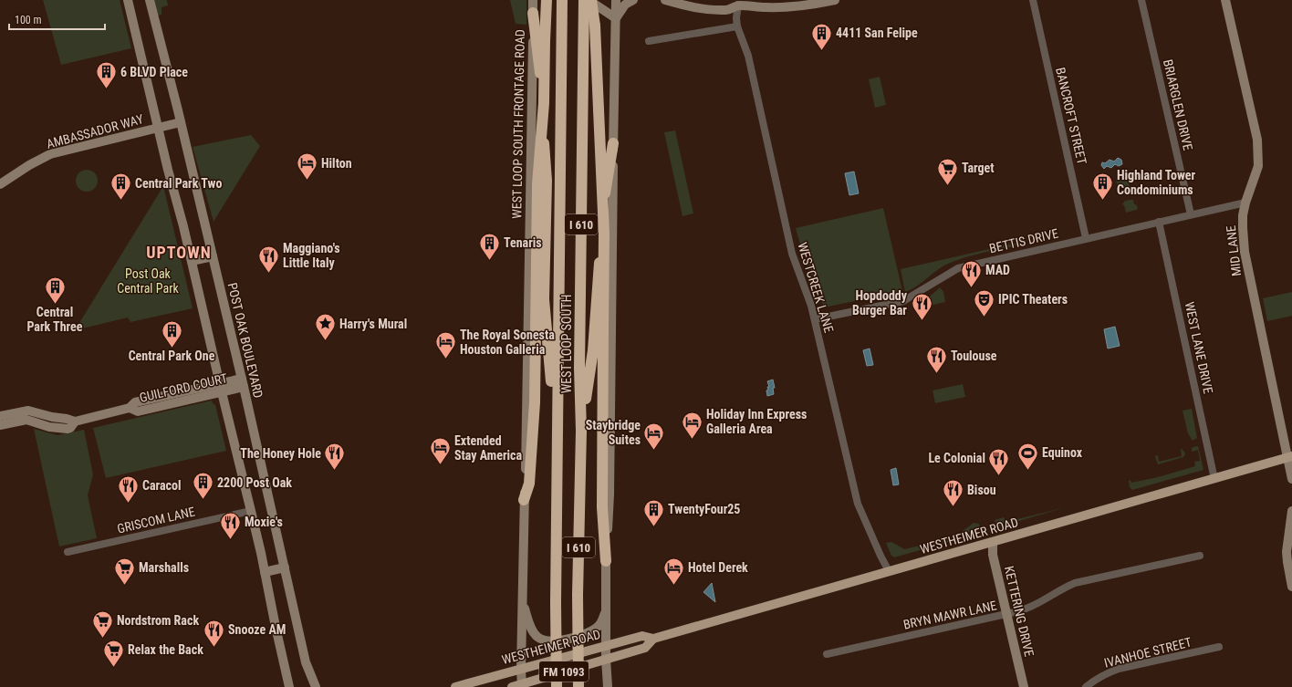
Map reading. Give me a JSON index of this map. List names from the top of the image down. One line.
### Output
{"streets":{"highway":["I 610","WEST LOOP SOUTH"],"main road":["WEST LOOP SOUTH FRONTAGE ROAD","AMBASSADOR WAY","MID LANE","POST OAK BOULEVARD","GUILFORD COURT","WESTHEIMER ROAD","KETTERING DRIVE","FM 1093"],"street":["BRIARGLEN DRIVE","BANCROFT STREET","BETTIS DRIVE","WESTCREEK LANE","WEST LANE DRIVE","GRISCOM LANE","BRYN MAWR LANE","IVANHOE STREET"]},"crossings":[["BRIARGLEN DRIVE","BETTIS DRIVE"],["BANCROFT STREET","BETTIS DRIVE"],["WEST LOOP SOUTH FRONTAGE ROAD","WESTHEIMER ROAD"],["AMBASSADOR WAY","POST OAK BOULEVARD"],["BETTIS DRIVE","MID LANE"],["BETTIS DRIVE","WESTCREEK LANE"],["BETTIS DRIVE","WEST LANE DRIVE"],["MID LANE","WESTHEIMER ROAD"],["WESTCREEK LANE","WESTHEIMER ROAD"],["POST OAK BOULEVARD","GUILFORD COURT"],["WEST LANE DRIVE","WESTHEIMER ROAD"],["WESTHEIMER ROAD","KETTERING DRIVE"],["KETTERING DRIVE","BRYN MAWR LANE"]],"districts":["UPTOWN"],"parks":["Post Oak Central Park"],"places":{"building":["4411 San Felipe","6 BLVD Place","Highland Tower Condominiums","Central Park Two","Tenaris","Central Park Three","Central Park One","2200 Post Oak","TwentyFour25"],"hotel":["Hilton","The Royal Sonesta Houston Galleria","Holiday Inn Express Galleria Area","Staybridge Suites","Extended Stay America","Hotel Derek"],"supermarket":["Target","Marshalls","Nordstrom Rack","Relax the Back"],"restaurant":["Maggiano's Little Italy","MAD","Hopdoddy Burger Bar","Toulouse","The Honey Hole","Le Colonial","Caracol","Bisou","Moxie's","Snooze AM"],"theatre":["IPIC Theaters"],"place":["Harry's Mural"],"sports":["Equinox"]},"scale_bar":"100 m"}
